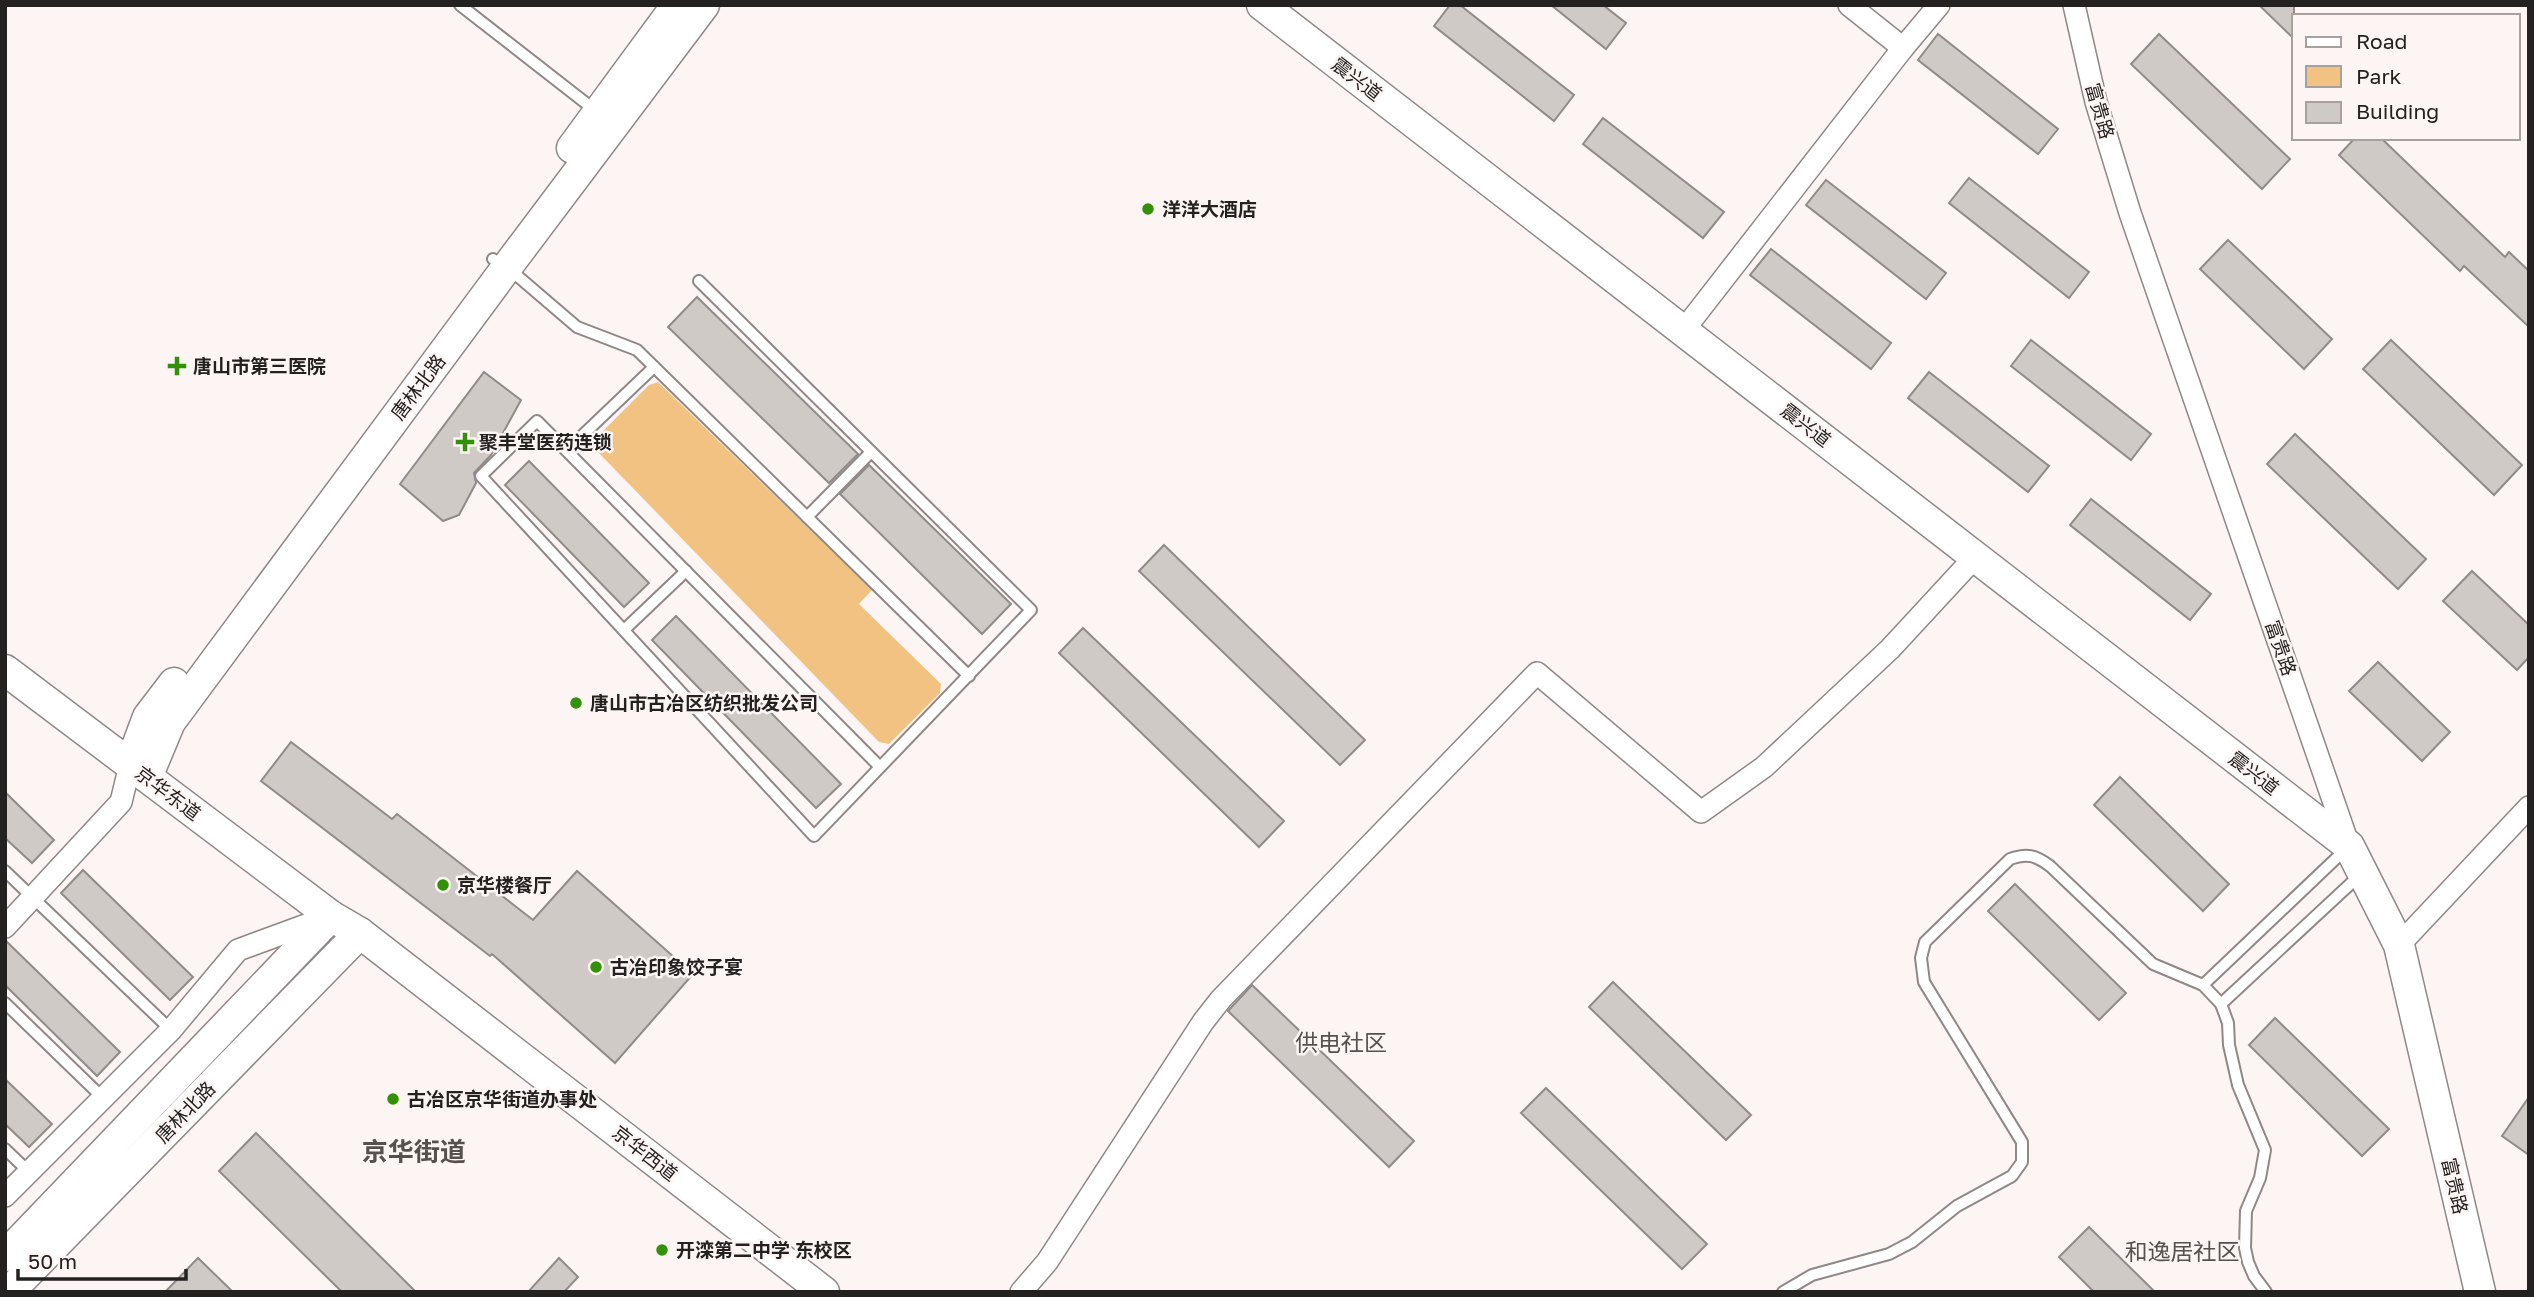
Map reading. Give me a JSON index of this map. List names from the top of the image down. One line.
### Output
{"streets":{"main road":["震兴道","富贵路","唐林北路","京华东道","京华西道"]},"crossings":[["震兴道","富贵路"],["唐林北路","京华东道"],["唐林北路","京华西道"],["京华东道","京华西道"]],"districts":["供电社区","京华街道","和逸居社区"],"places":{"other":["洋洋大酒店","唐山市古冶区纺织批发公司","京华楼餐厅","古冶印象饺子宴","古冶区京华街道办事处","开滦第二中学 东校区"],"health":["唐山市第三医院","聚丰堂医药连锁"]},"legend":["Road","Park","Building"],"scale_bar":"50 m"}
